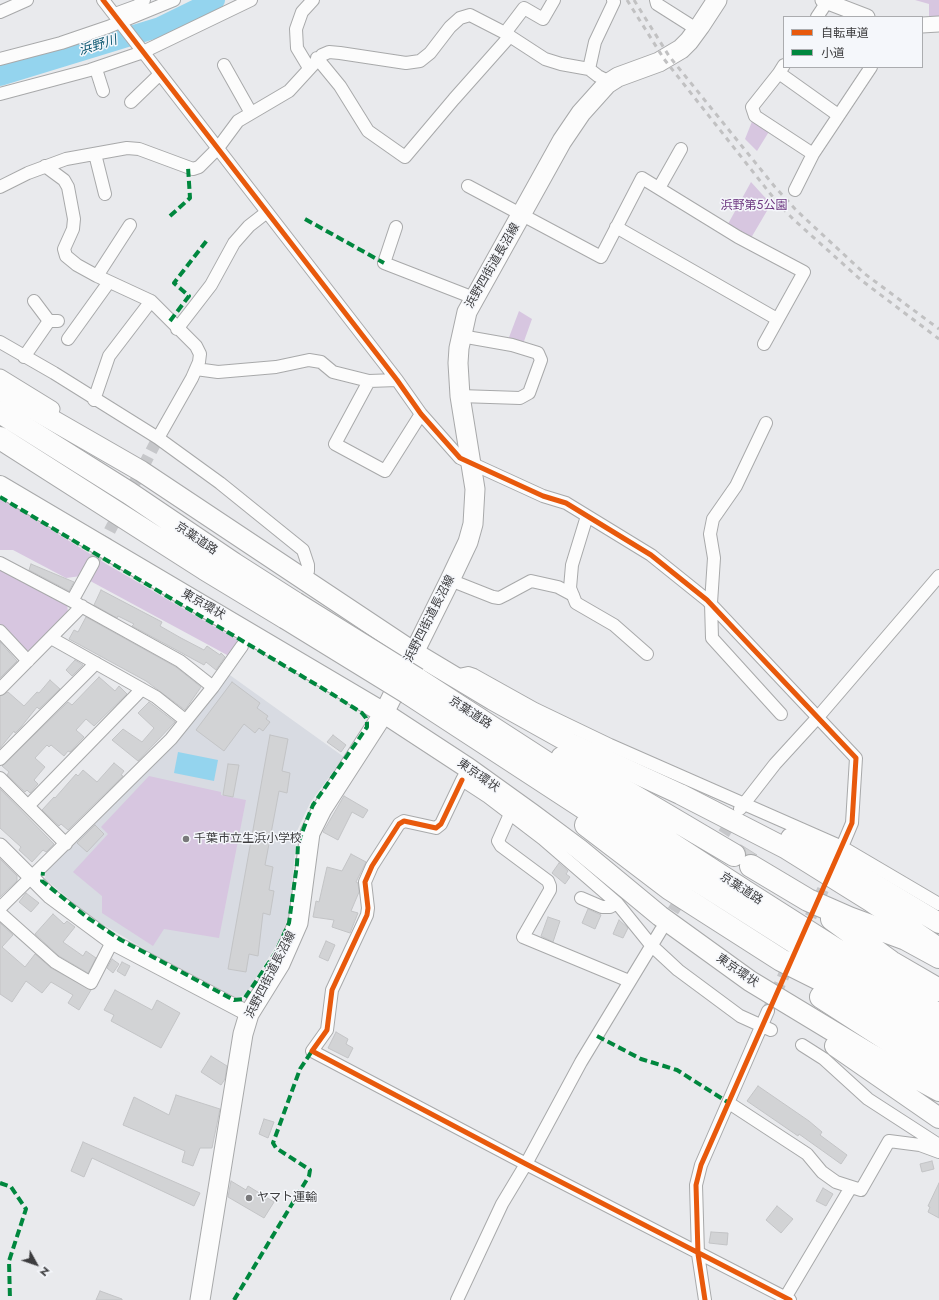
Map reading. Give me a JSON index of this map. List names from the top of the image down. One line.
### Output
{"streets":{"highway":["京葉道路","東京環状"],"main road":["浜野四街道長沼線"]},"crossings":[["浜野四街道長沼線","東京環状"]],"water":["浜野川"],"parks":["浜野第5公園"],"places":["千葉市立生浜小学校","ヤマト運輸"],"legend":["自転車道","小道"],"north":"bottom right"}
